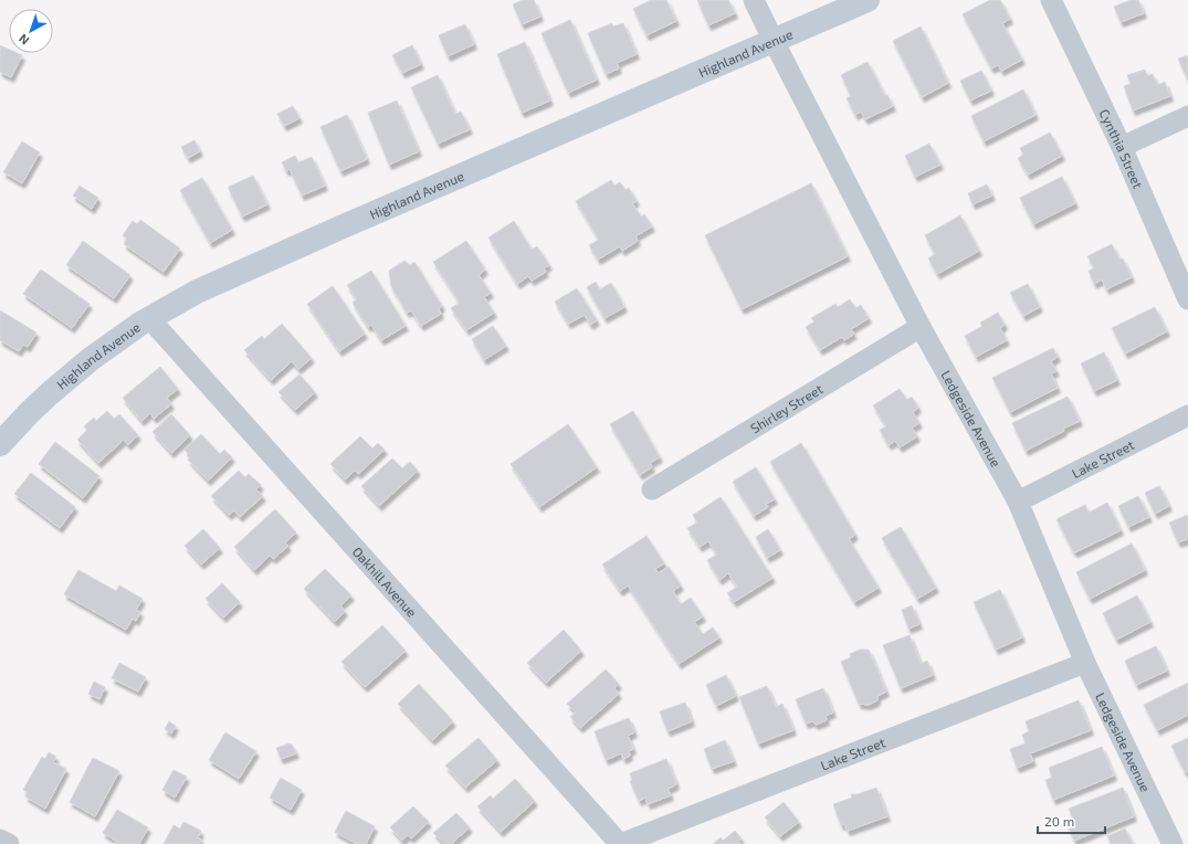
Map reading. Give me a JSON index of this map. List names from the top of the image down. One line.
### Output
{"streets":{"main road":["Highland Avenue"],"street":["Cynthia Street","Shirley Street","Ledgeside Avenue","Lake Street","Oakhill Avenue"]},"crossings":[["Highland Avenue","Ledgeside Avenue"],["Highland Avenue","Oakhill Avenue"],["Shirley Street","Ledgeside Avenue"],["Ledgeside Avenue","Lake Street"],["Lake Street","Oakhill Avenue"]],"scale_bar":"20 m","north":"bottom left"}
